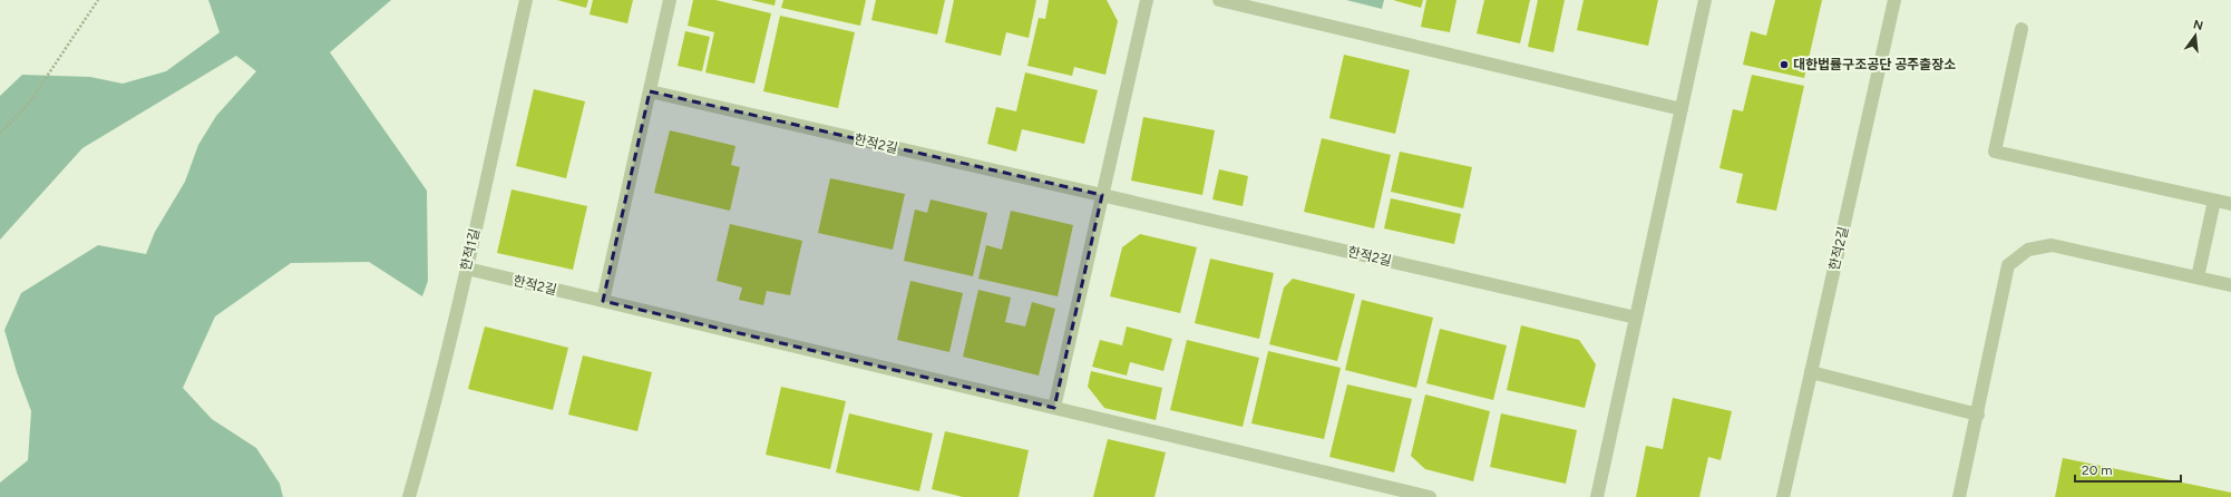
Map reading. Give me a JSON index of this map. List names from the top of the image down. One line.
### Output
{"streets":{"street":["한적2길","한적1길"]},"crossings":[["한적2길","한적1길"]],"places":["대한법률구조공단 공주출장소"],"scale_bar":"20 m","north":"top"}
